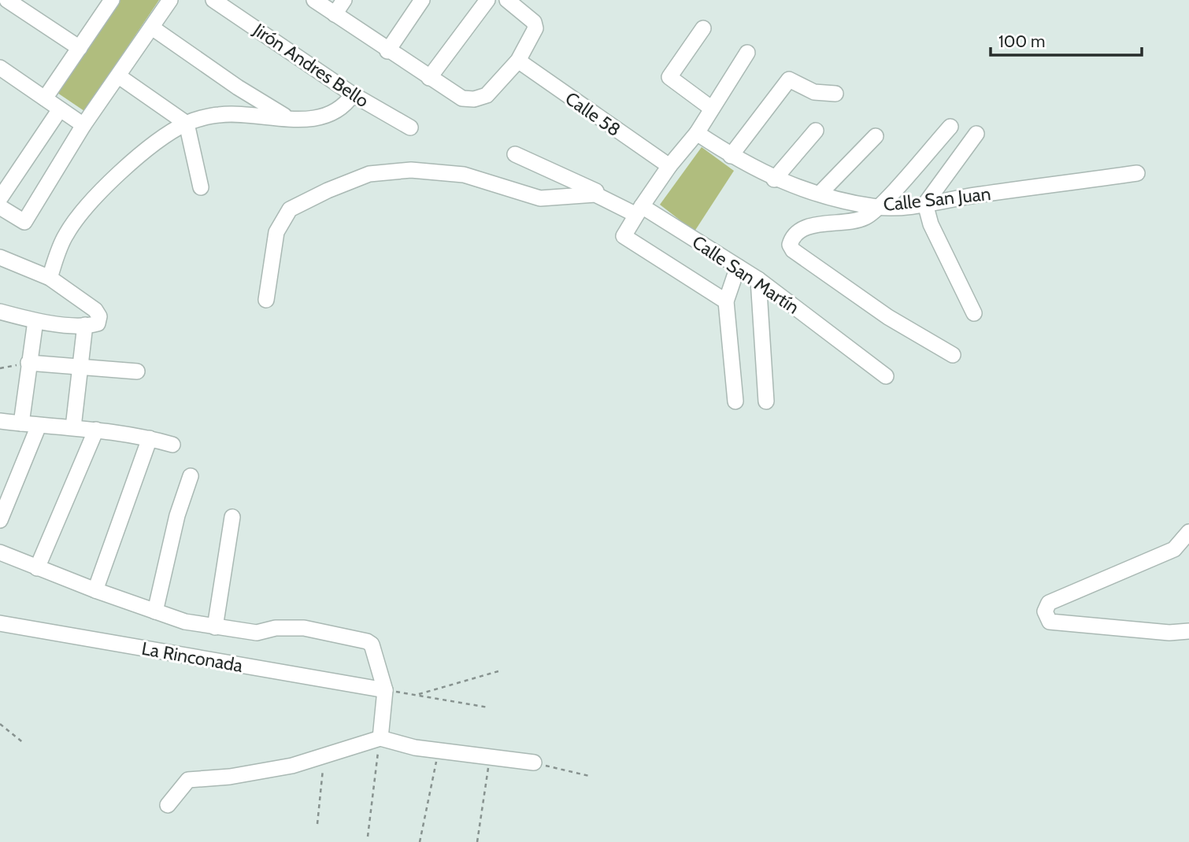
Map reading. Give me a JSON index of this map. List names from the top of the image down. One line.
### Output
{"streets":{"street":["Jirón Andres Bello","Calle 58","Calle San Juan","Calle San Martín","La Rinconada"]},"scale_bar":"100 m"}
